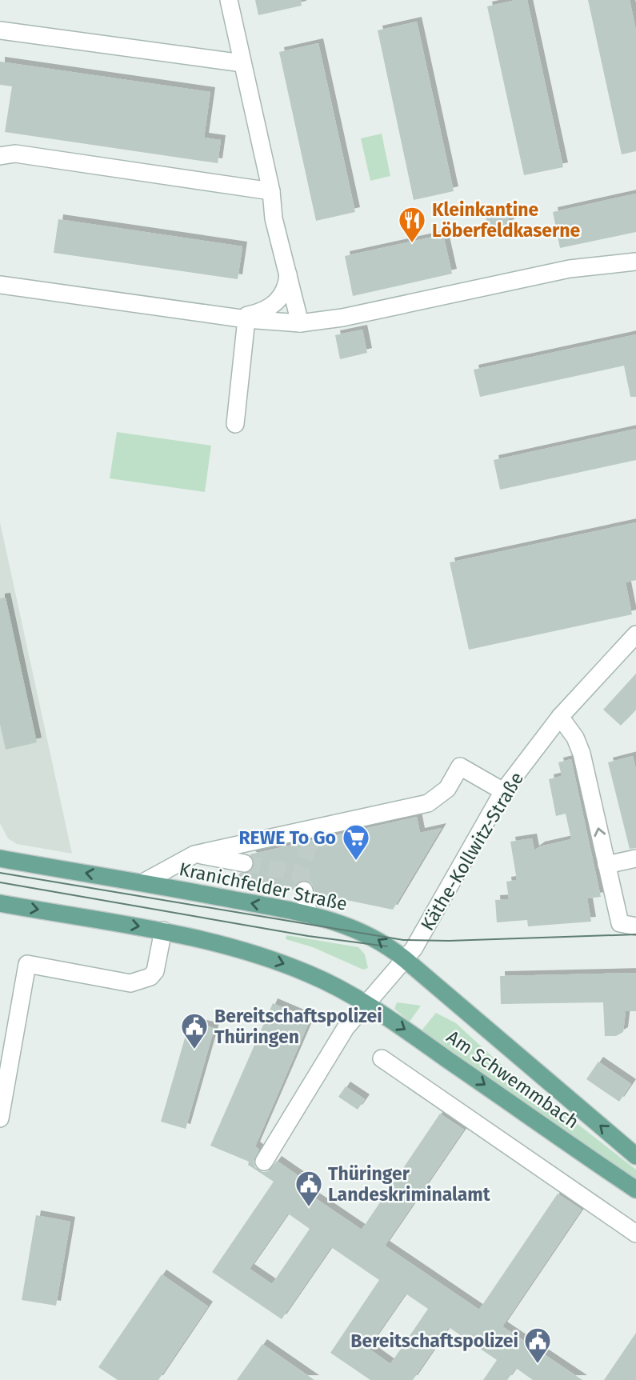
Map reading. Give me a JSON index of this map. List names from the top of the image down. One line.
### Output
{"streets":{"main road":["Kranichfelder Straße","Am Schwemmbach"],"street":["Käthe-Kollwitz-Straße"]},"crossings":[["Käthe-Kollwitz-Straße","Kranichfelder Straße"],["Käthe-Kollwitz-Straße","Am Schwemmbach"],["Kranichfelder Straße","Am Schwemmbach"]],"places":{"restaurant":["Kleinkantine Löberfeldkaserne"],"supermarket":["REWE To Go"],"public building":["Bereitschaftspolizei Thüringen","Thüringer Landeskriminalamt","Bereitschaftspolizei"]}}
